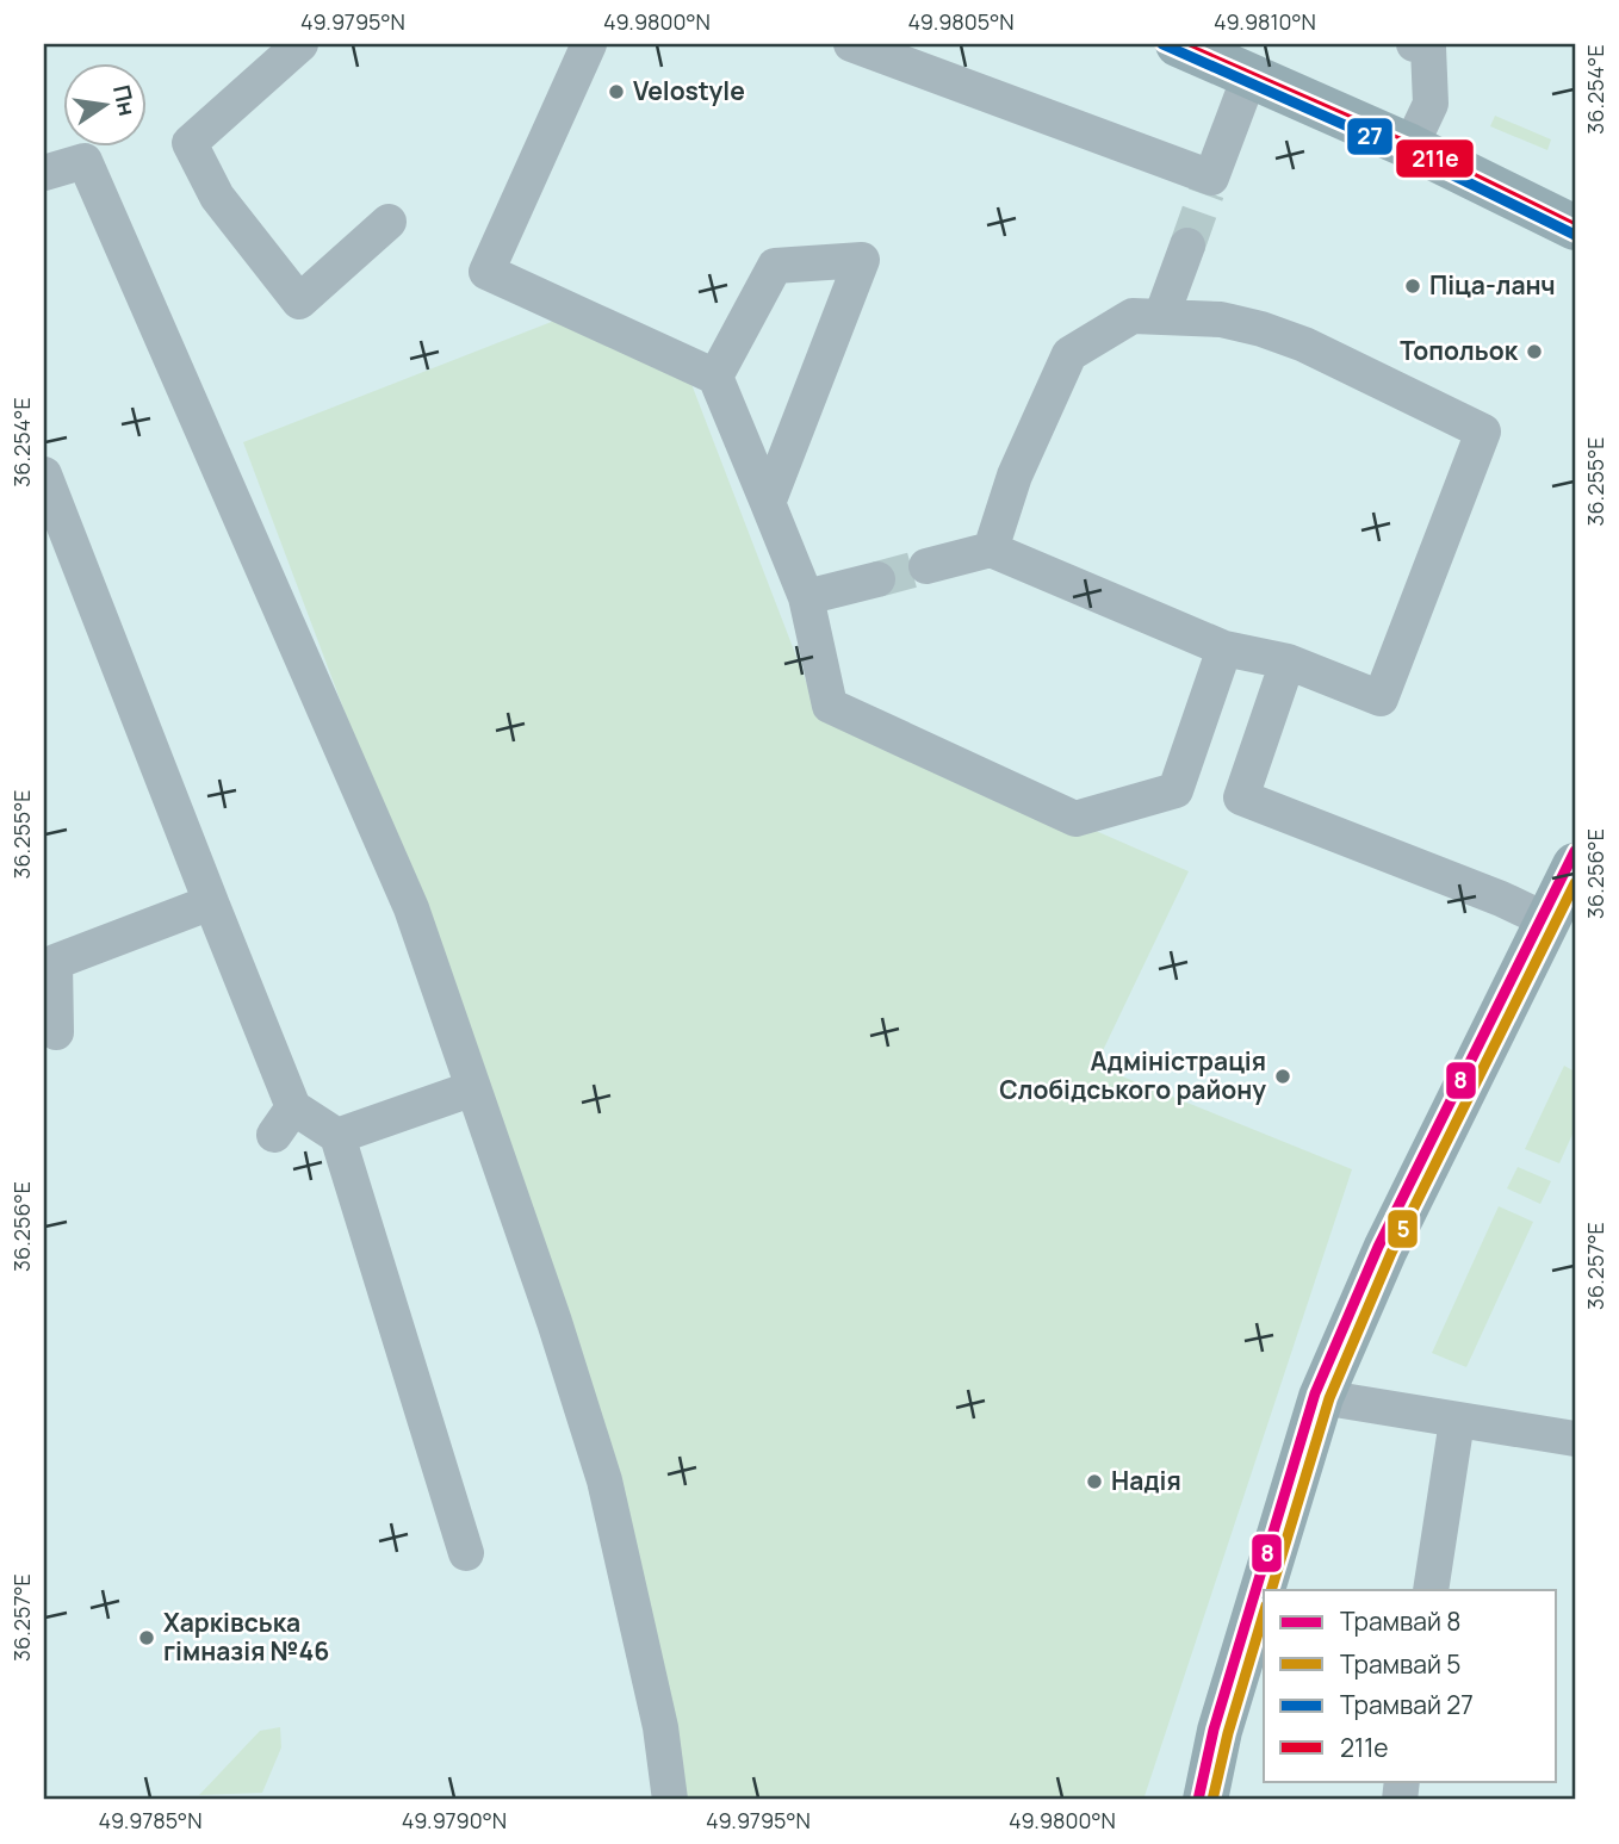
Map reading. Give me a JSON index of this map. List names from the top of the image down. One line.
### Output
{"places":["Velostyle","Піца-ланч","Топольок","Адміністрація Слобідського району","Надія","Харківська гімназія №46"],"lines":["tram line 27","transit line 211е","tram line 8","tram line 5"],"legend":["Трамвай 8","Трамвай 5","Трамвай 27","211е"],"north":"right","coordinates":["49.9795°N","49.9800°N","49.9805°N","49.9810°N","36.254°E","36.255°E","36.256°E","36.257°E","49.9785°N","49.9790°N"]}
